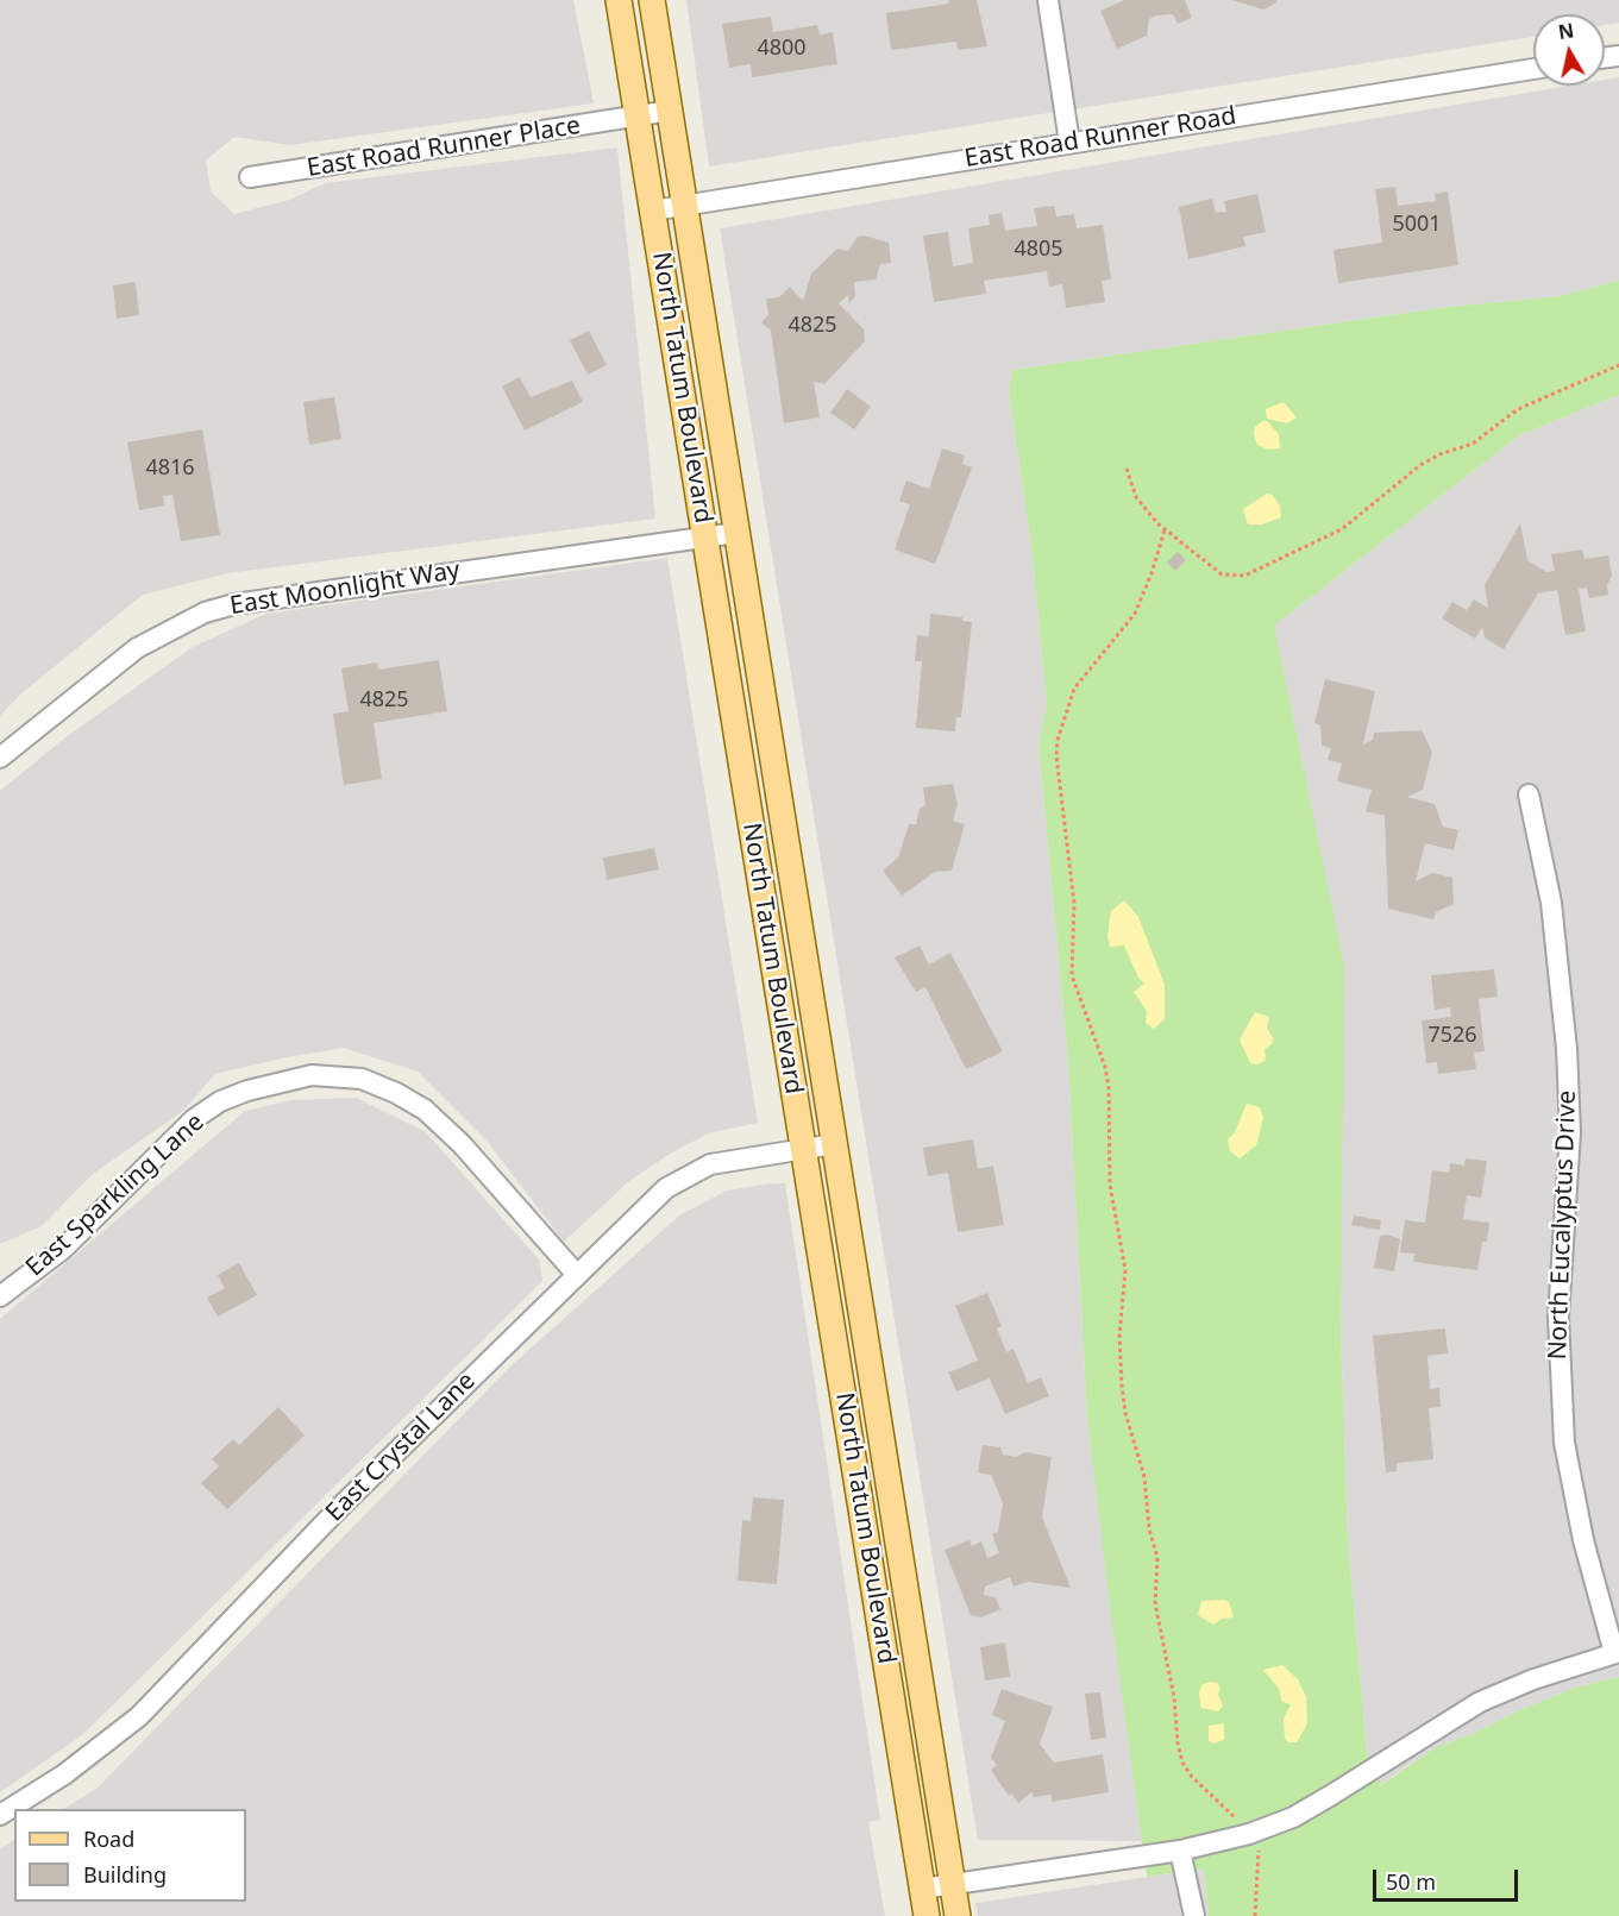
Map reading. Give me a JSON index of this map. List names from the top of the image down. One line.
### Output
{"streets":{"main road":["North Tatum Boulevard"],"street":["East Road Runner Road","East Road Runner Place","East Moonlight Way","East Sparkling Lane","North Eucalyptus Drive","East Crystal Lane"]},"crossings":[["East Road Runner Road","North Tatum Boulevard"],["East Road Runner Place","North Tatum Boulevard"],["North Tatum Boulevard","East Moonlight Way"],["North Tatum Boulevard","East Crystal Lane"],["East Sparkling Lane","East Crystal Lane"]],"house_numbers":["4800","5001","4805","4825","4816","4825","7526"],"legend":["Road","Building"],"scale_bar":"50 m","north":"top"}
